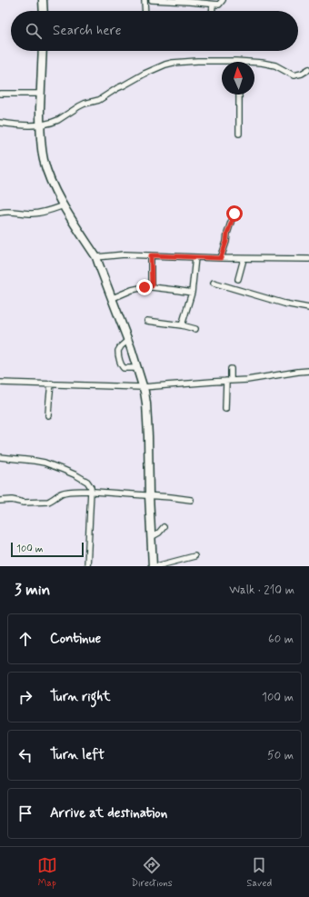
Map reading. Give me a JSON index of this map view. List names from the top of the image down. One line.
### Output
{"scale_bar":"100 m","north":"top","page":{"search":"Search here","scale":"100 m","heading":["3 min","Walk · 210 m"],"list":[["Continue","60 m"],["Turn right","100 m"],["Turn left","50 m"],"Arrive at destination"],"nav":["Map","Directions","Saved"]}}
